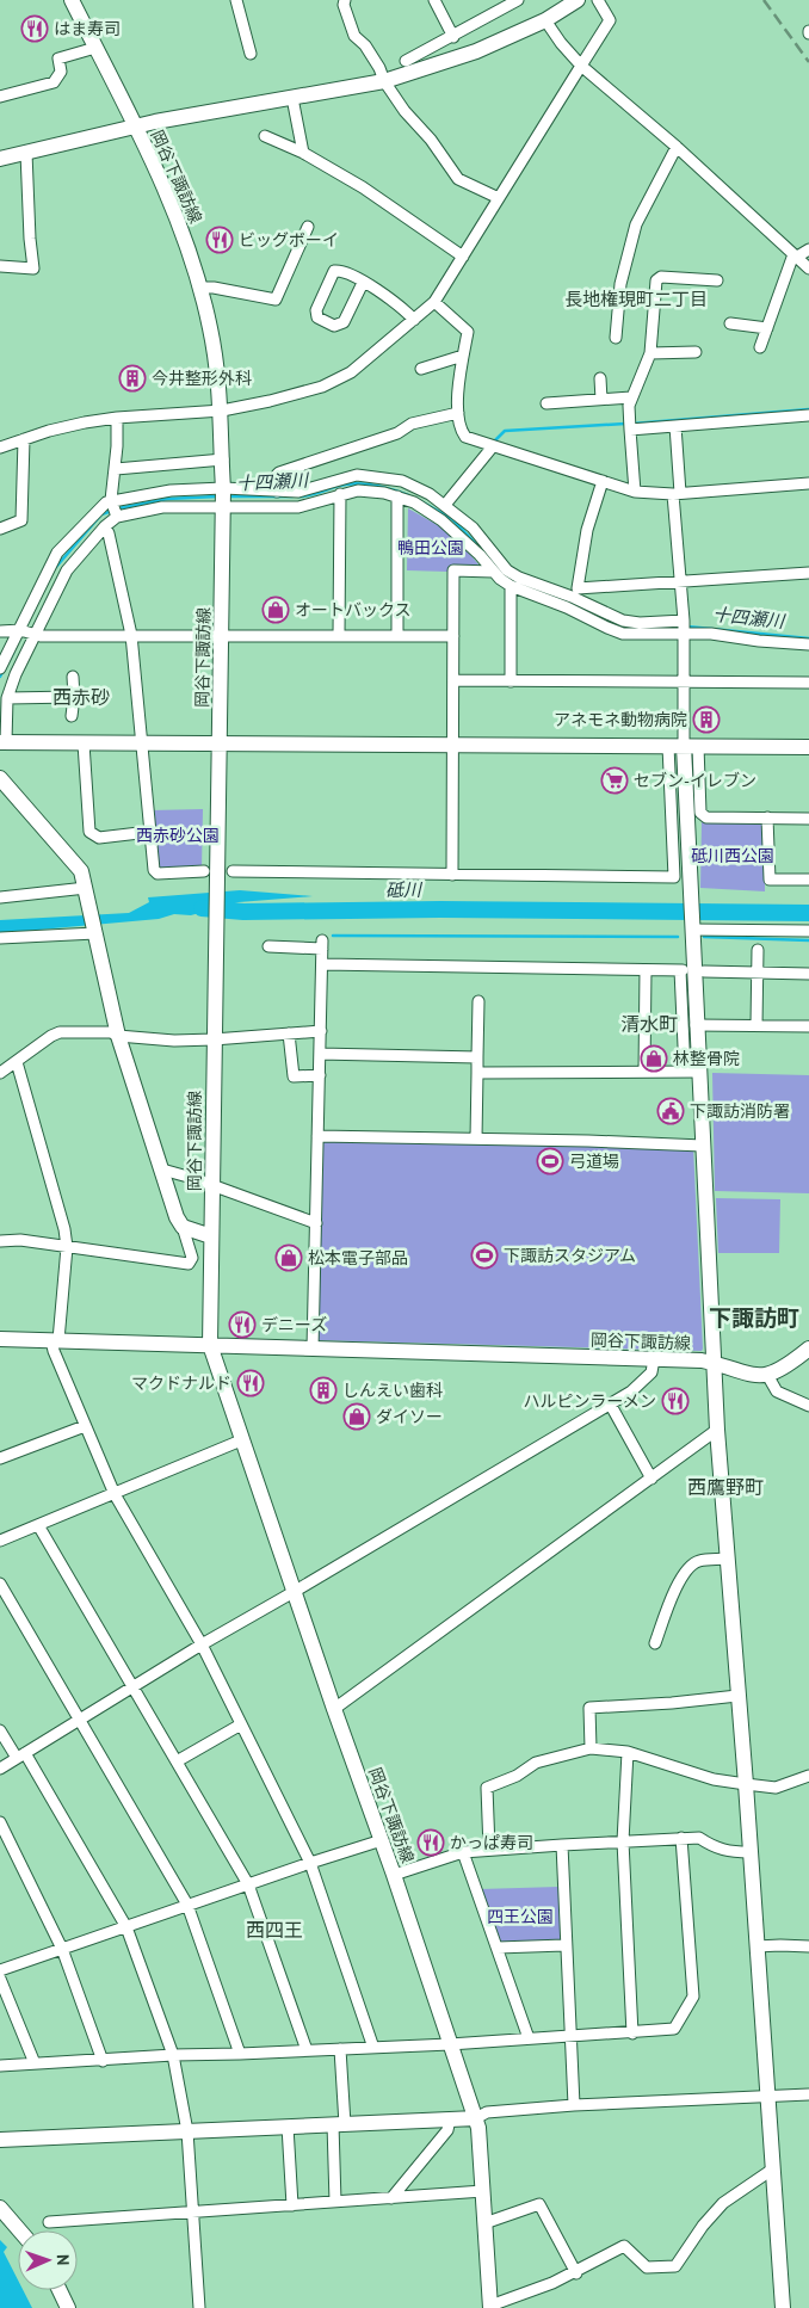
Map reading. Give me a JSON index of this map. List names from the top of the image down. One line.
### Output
{"streets":{"street":["岡谷下諏訪線"]},"districts":["長地権現町二丁目","西赤砂","清水町","下諏訪町","西鷹野町","西四王"],"water":["十四瀬川","砥川"],"parks":["鴨田公園","西赤砂公園","砥川西公園","四王公園"],"places":{"restaurant":["はま寿司","ビッグボーイ","デニーズ","マクドナルド","ハルピンラーメン","かっぱ寿司"],"building":["今井整形外科","アネモネ動物病院","しんえい歯科"],"shop":["オートバックス","林整骨院","松本電子部品","ダイソー"],"supermarket":["セブン-イレブン"],"public building":["下諏訪消防署"],"sports":["弓道場","下諏訪スタジアム"]},"north":"right"}
